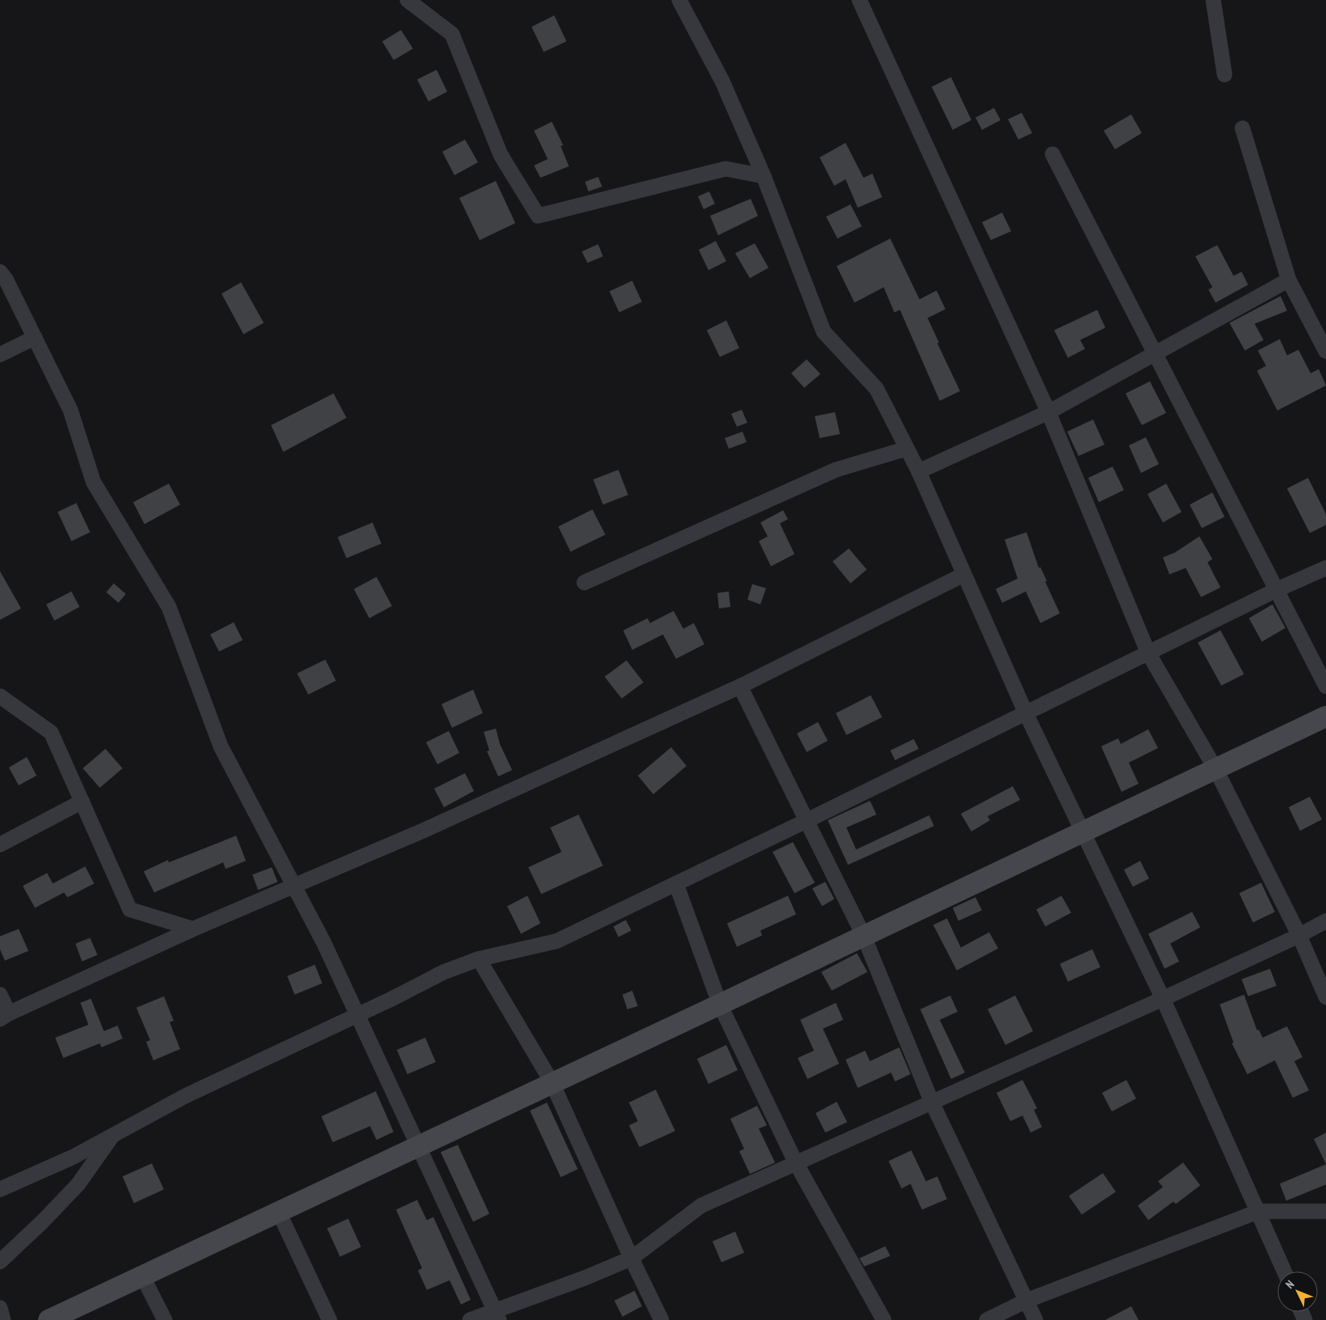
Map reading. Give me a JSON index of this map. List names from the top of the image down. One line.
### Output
{"north":"top left"}
